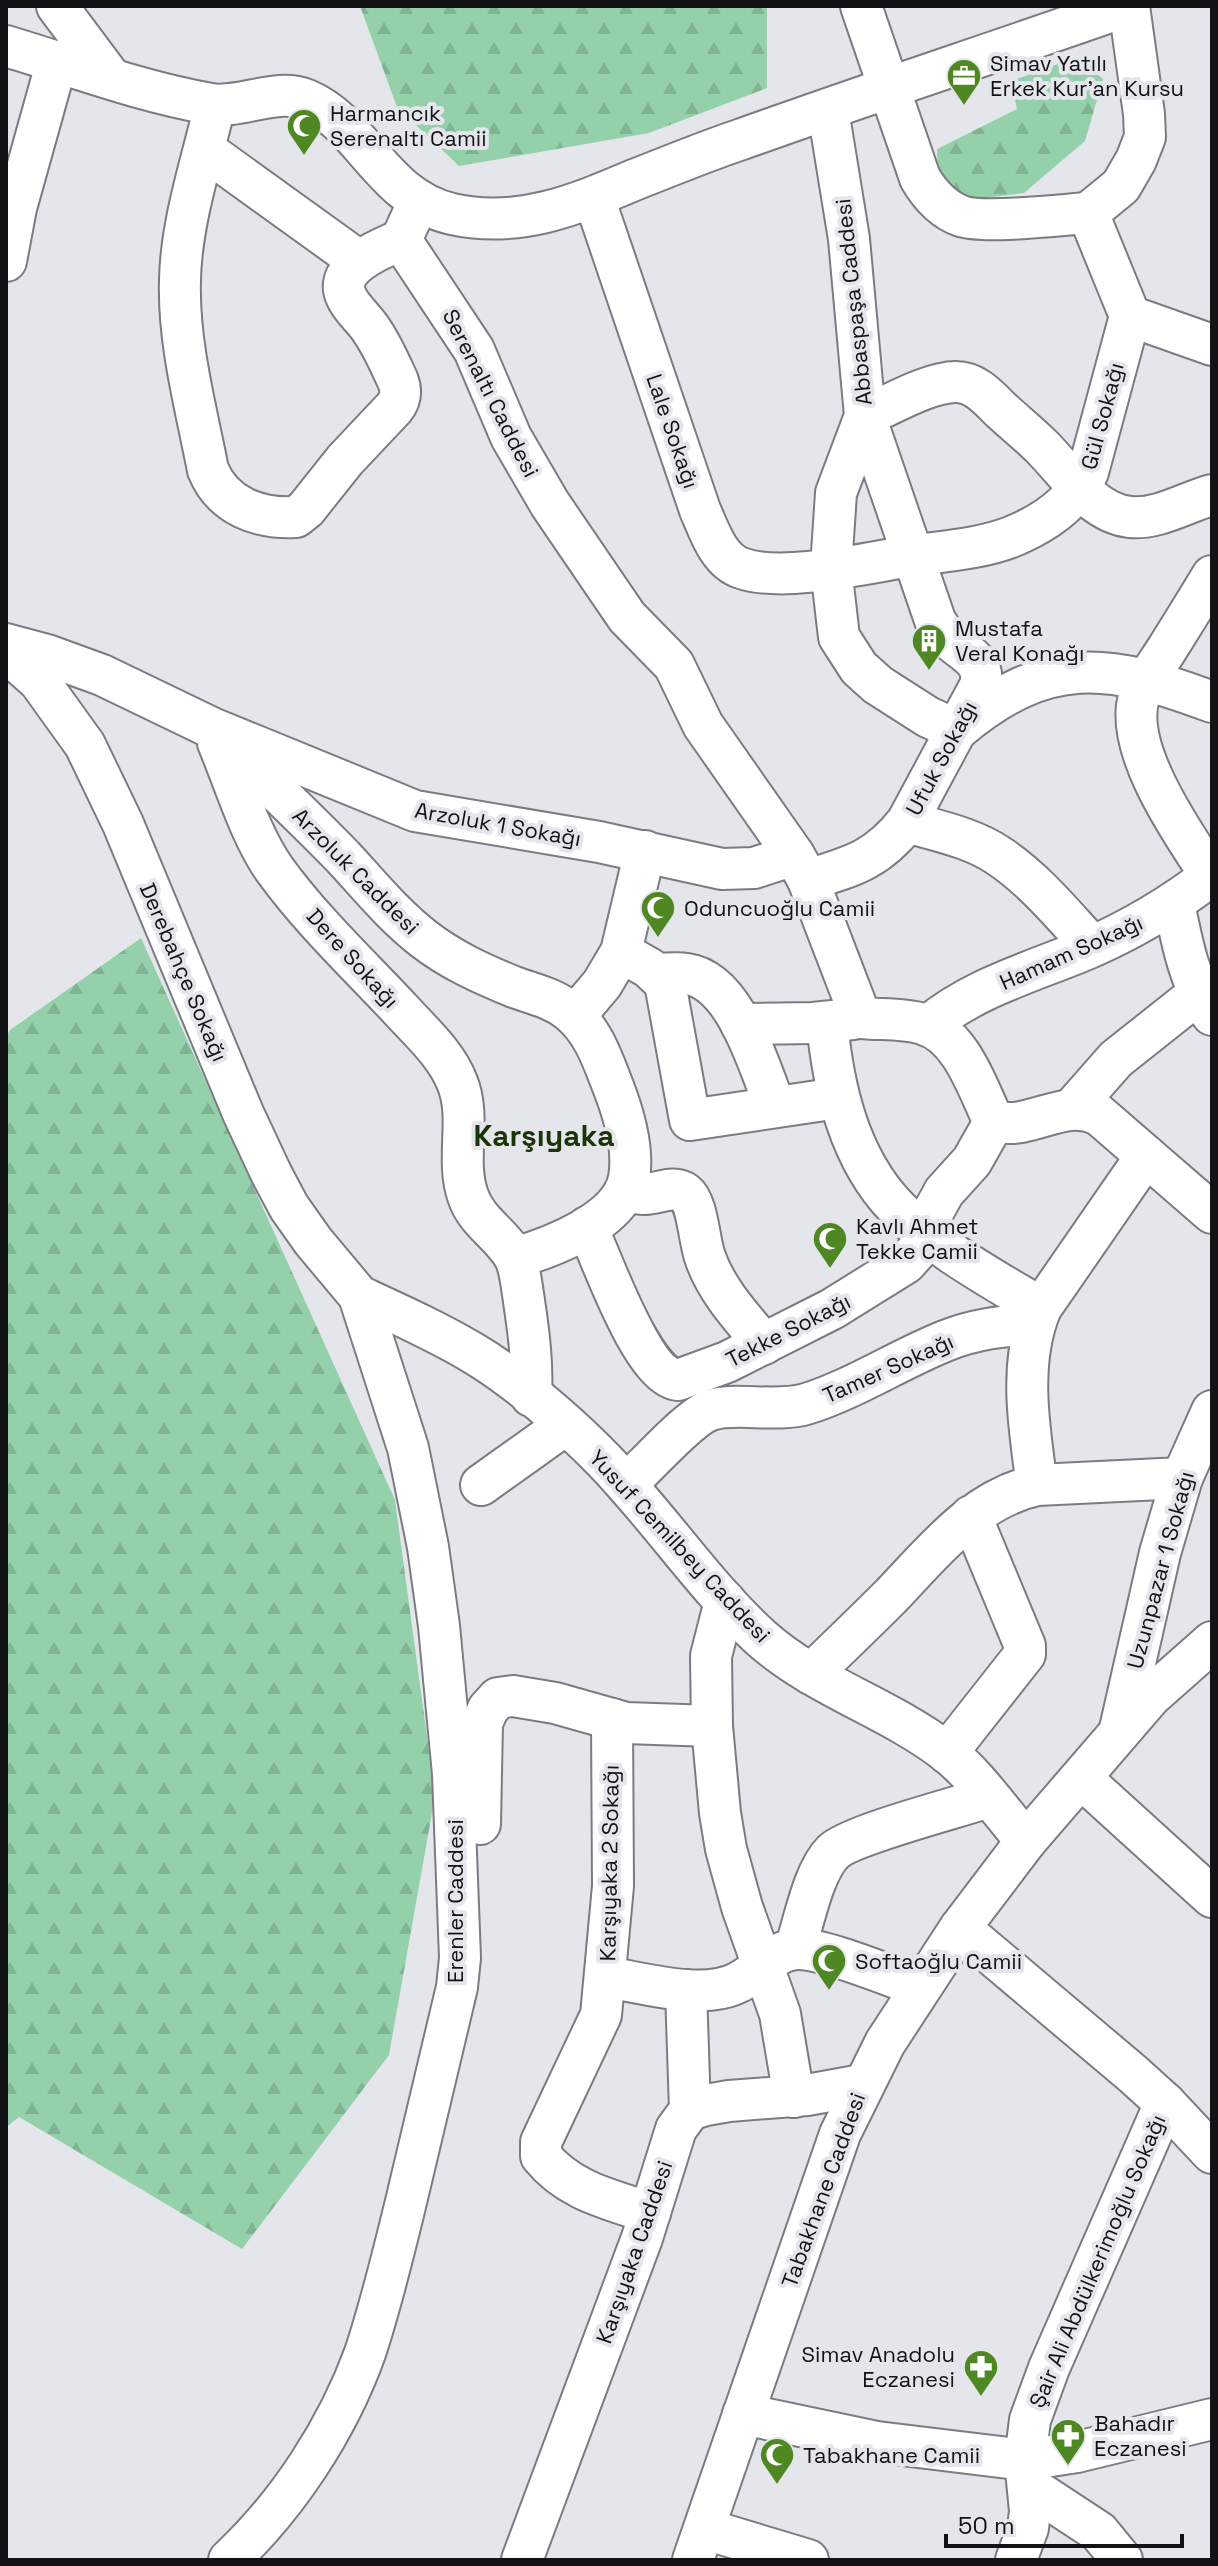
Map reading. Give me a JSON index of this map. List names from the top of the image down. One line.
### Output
{"streets":{"street":["Abbaspaşa Caddesi","Serenaltı Caddesi","Gül Sokağı","Lale Sokağı","Ufuk Sokağı","Arzoluk 1 Sokağı","Arzoluk Caddesi","Hamam Sokağı","Dere Sokağı","Derebahçe Sokağı","Tekke Sokağı","Tamer Sokağı","Yusuf Cemilbey Caddesi","Uzunpazar 1 Sokağı","Karşıyaka 2 Sokağı","Erenler Caddesi","Tabakhane Caddesi","Karşıyaka Caddesi","Şair Ali Abdülkerimoğlu Sokağı"]},"crossings":[["Abbaspaşa Caddesi","Gül Sokağı"],["Abbaspaşa Caddesi","Lale Sokağı"],["Abbaspaşa Caddesi","Ufuk Sokağı"],["Serenaltı Caddesi","Ufuk Sokağı"],["Serenaltı Caddesi","Arzoluk 1 Sokağı"],["Serenaltı Caddesi","Tekke Sokağı"],["Serenaltı Caddesi","Tamer Sokağı"],["Gül Sokağı","Lale Sokağı"],["Gül Sokağı","Ufuk Sokağı"],["Ufuk Sokağı","Arzoluk 1 Sokağı"],["Arzoluk 1 Sokağı","Arzoluk Caddesi"],["Arzoluk 1 Sokağı","Dere Sokağı"],["Arzoluk Caddesi","Dere Sokağı"],["Derebahçe Sokağı","Yusuf Cemilbey Caddesi"],["Derebahçe Sokağı","Erenler Caddesi"],["Yusuf Cemilbey Caddesi","Erenler Caddesi"],["Yusuf Cemilbey Caddesi","Tabakhane Caddesi"],["Uzunpazar 1 Sokağı","Tabakhane Caddesi"],["Karşıyaka 2 Sokağı","Karşıyaka Caddesi"]],"districts":["Karşıyaka"],"places":{"office":["Simav Yatılı Erkek Kur'an Kursu"],"mosque":["Harmancık Serenaltı Camii","Oduncuoğlu Camii","Kavlı Ahmet Tekke Camii","Softaoğlu Camii","Tabakhane Camii"],"building":["Mustafa Veral Konağı"],"pharmacy":["Simav Anadolu Eczanesi","Bahadır Eczanesi"]},"scale_bar":"50 m"}
